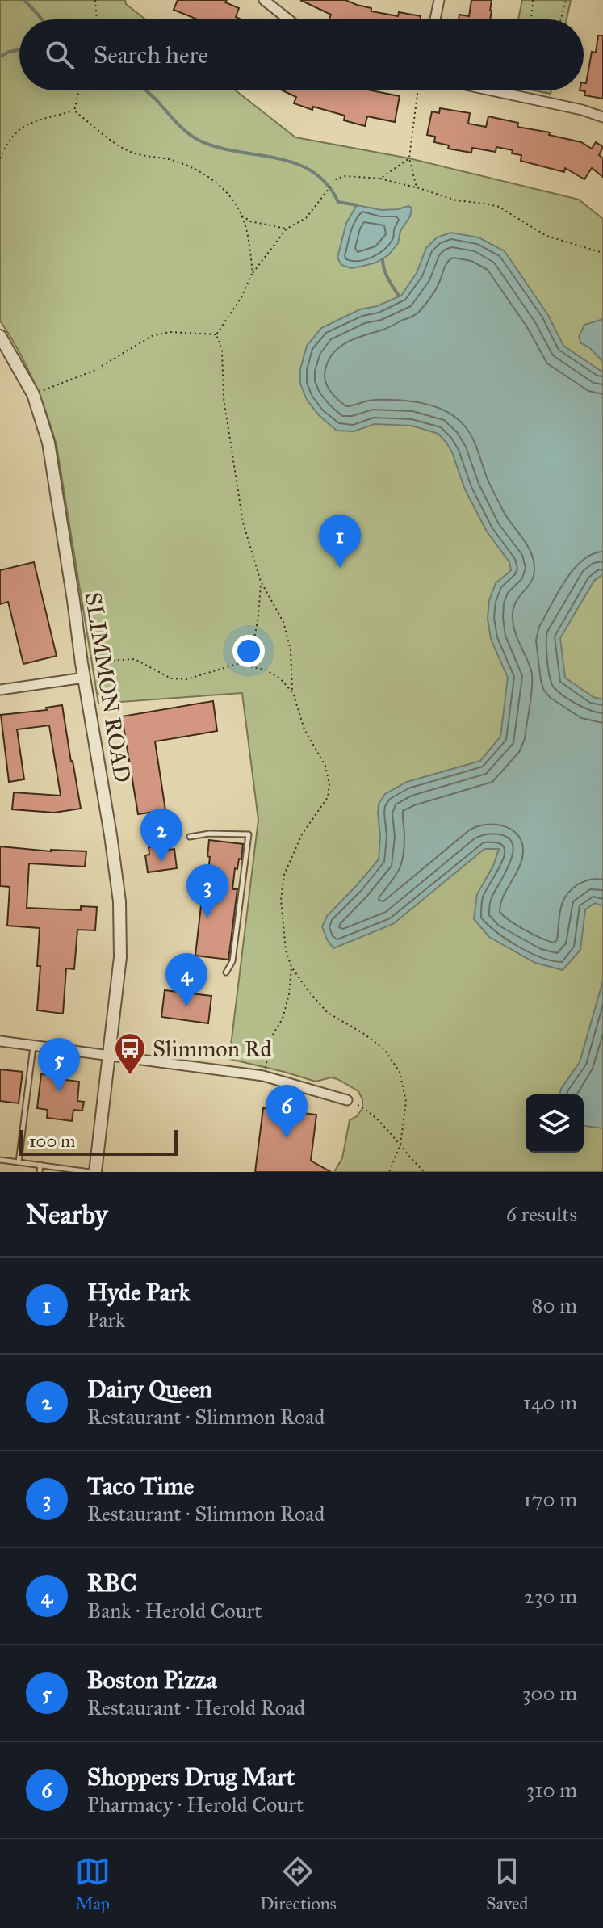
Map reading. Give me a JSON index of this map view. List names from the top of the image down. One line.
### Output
{"streets":{"street":["SLIMMON ROAD"]},"places":{"bus stop":["Slimmon Rd"]},"scale_bar":"100 m","page":{"search":"Search here","pins":["1","2","3","4","5","6"],"scale":"100 m","heading":["Nearby","6 results"],"list":[{"mark":"1","name":"Hyde Park","note":"Park","value":"80 m"},{"mark":"2","name":"Dairy Queen","note":"Restaurant · Slimmon Road","value":"140 m"},{"mark":"3","name":"Taco Time","note":"Restaurant · Slimmon Road","value":"170 m"},{"mark":"4","name":"RBC","note":"Bank · Herold Court","value":"230 m"},{"mark":"5","name":"Boston Pizza","note":"Restaurant · Herold Road","value":"300 m"},{"mark":"6","name":"Shoppers Drug Mart","note":"Pharmacy · Herold Court","value":"310 m"}],"nav":["Map","Directions","Saved"]}}
